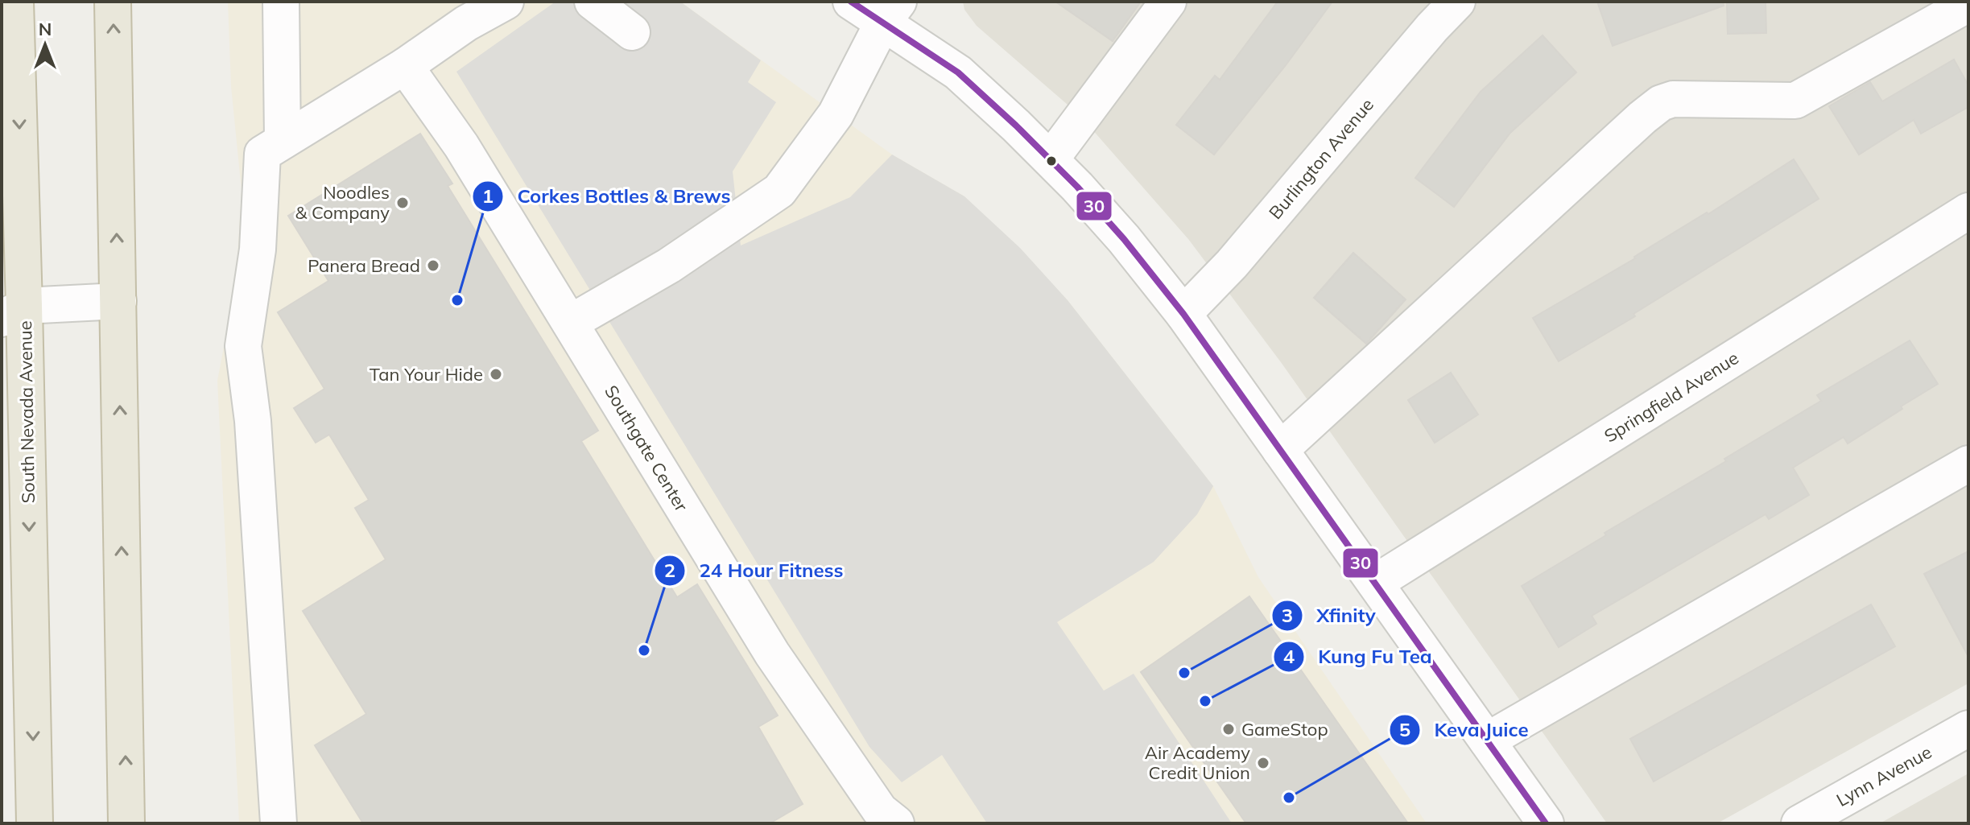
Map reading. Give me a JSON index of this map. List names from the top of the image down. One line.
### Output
{"streets":{"highway":["South Nevada Avenue"],"street":["Burlington Avenue","Springfield Avenue","Southgate Center","Lynn Avenue"]},"places":["Noodles & Company","Panera Bread","Corkes Bottles & Brews","Tan Your Hide","24 Hour Fitness","Xfinity","Kung Fu Tea","GameStop","Air Academy Credit Union","Keva Juice"],"lines":["transit line 30"],"north":"top"}
